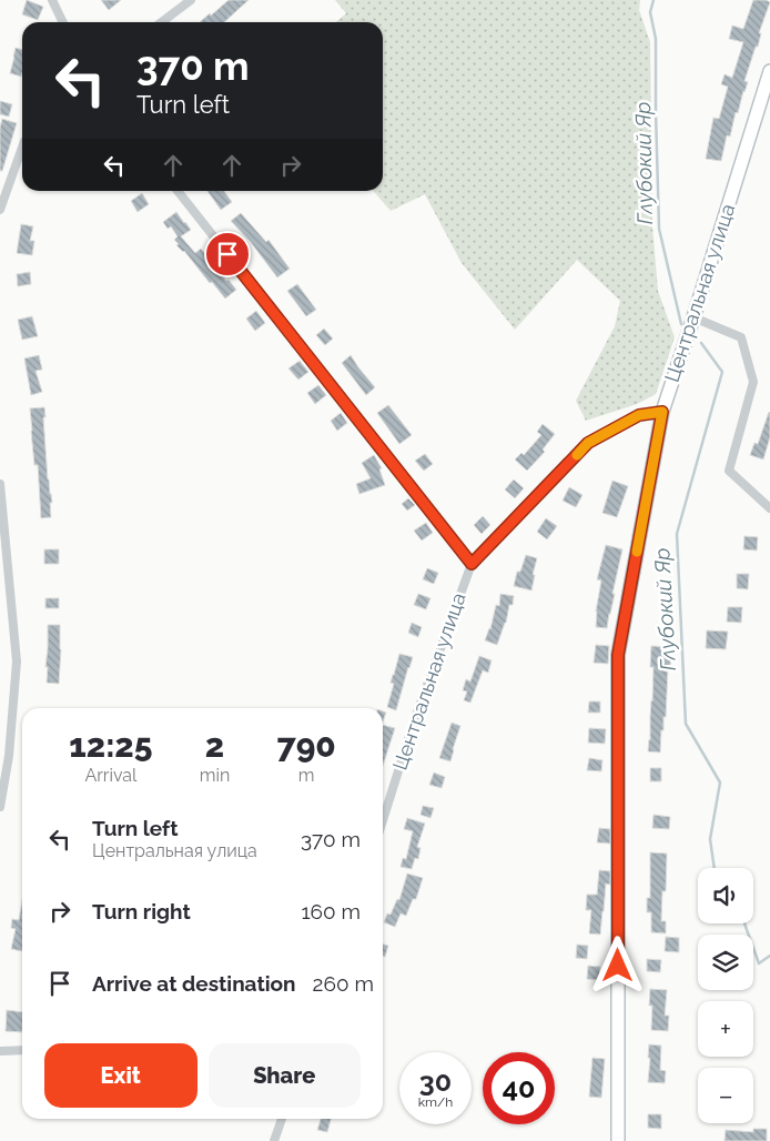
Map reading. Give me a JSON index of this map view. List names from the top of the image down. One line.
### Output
{"streets":{"street":["Центральная улица"]},"water":["Глубокий Яр"],"page":{"turn":["370 m","Turn left"],"eta":["12:25","Arrival","2","min","790","m"],"list":[{"name":"Turn left","note":"Центральная улица","value":"370 m"},{"name":"Turn right","value":"160 m"},{"name":"Arrive at destination","value":"260 m"}],"map_buttons":["+","−"],"buttons":["Exit","Share"],"speed":"30 km/h","limit":"40"}}
